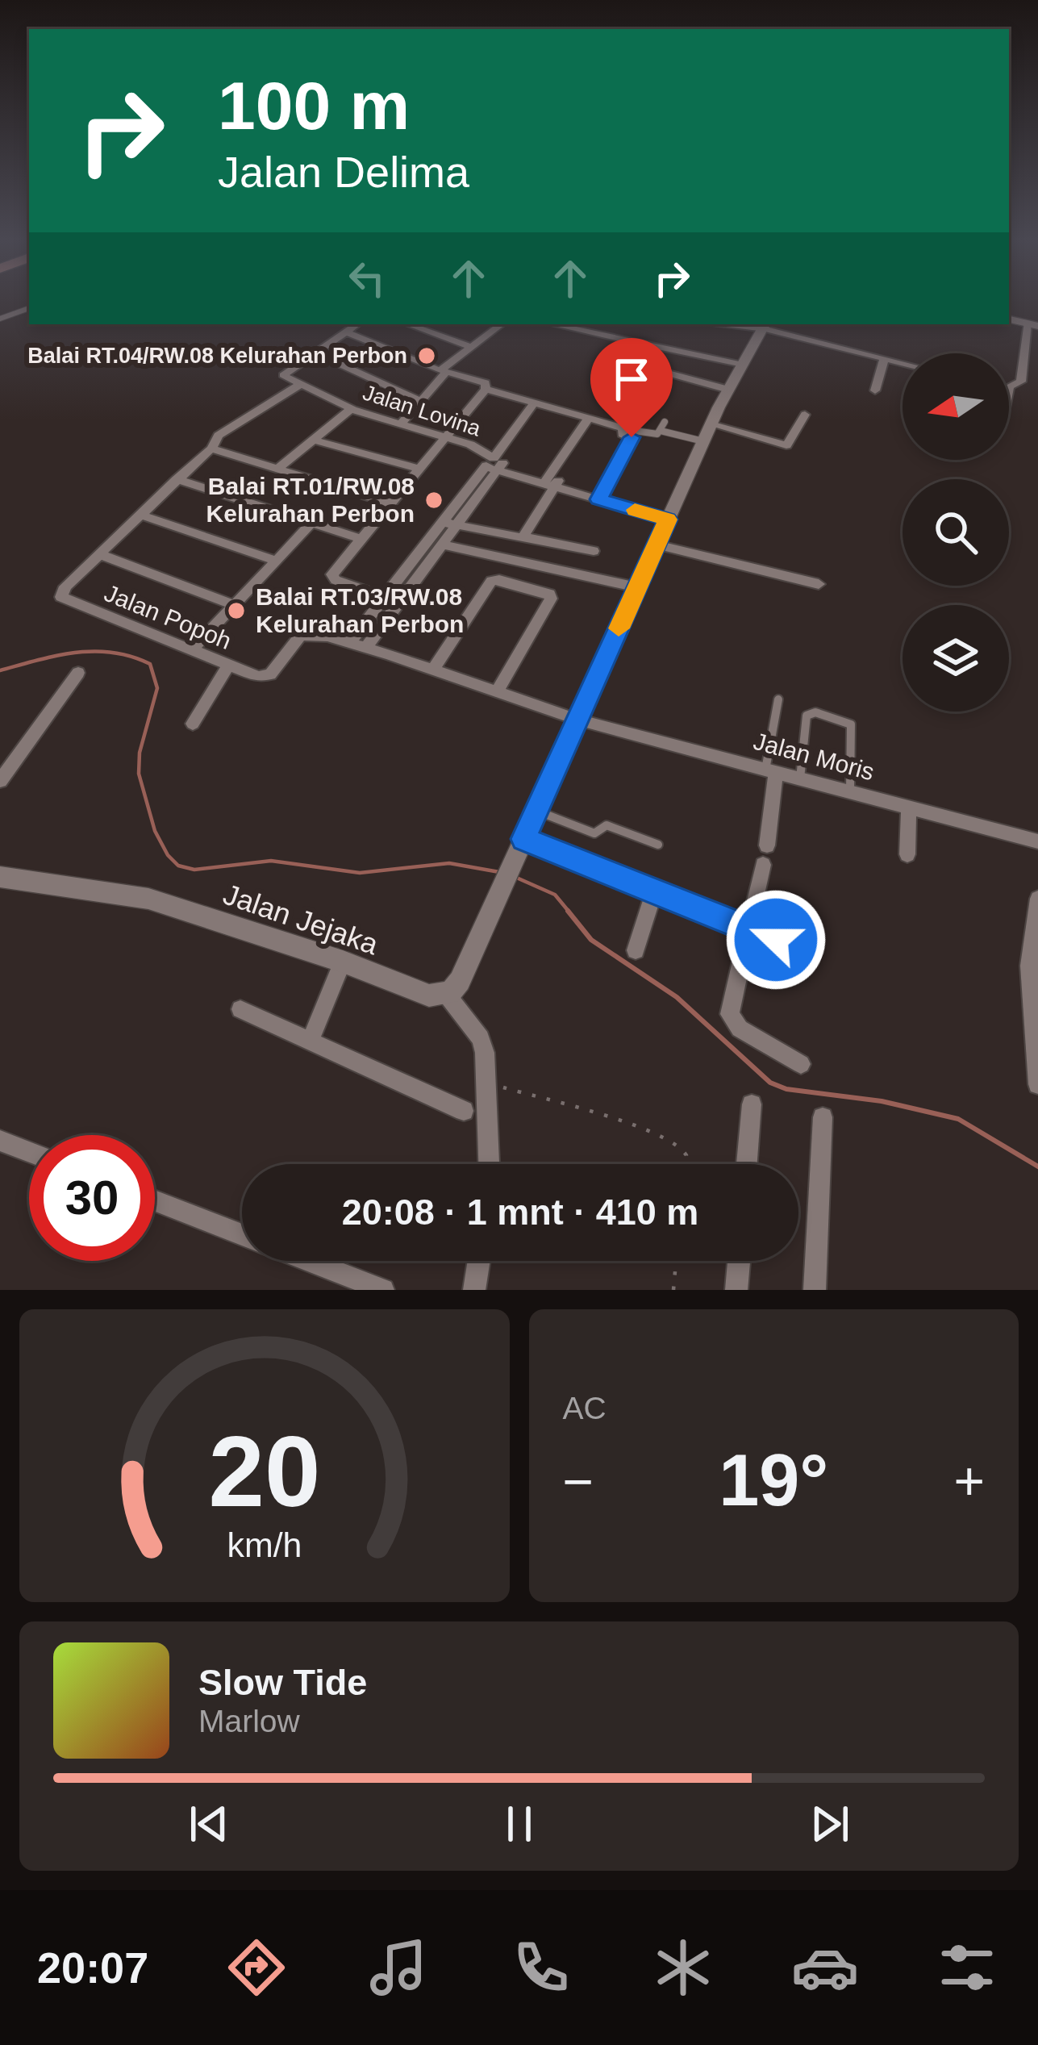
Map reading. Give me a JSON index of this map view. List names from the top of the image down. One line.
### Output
{"streets":{"street":["Jalan Lovina","Jalan Popoh","Jalan Moris","Jalan Jejaka"]},"crossings":[["Jalan Popoh","Jalan Moris"]],"places":["Balai RT.04/RW.08 Kelurahan Perbon","Balai RT.01/RW.08 Kelurahan Perbon","Balai RT.03/RW.08 Kelurahan Perbon"],"north":"left","page":{"turn":["100 m","Jalan Delima"],"limit":"30","trip":"20:08 · 1 mnt · 410 m","tile":"AC","heat":["−","19°","+"],"song":["Slow Tide","Marlow"],"tabs":"20:07","gauge":["20","km/h"]}}
